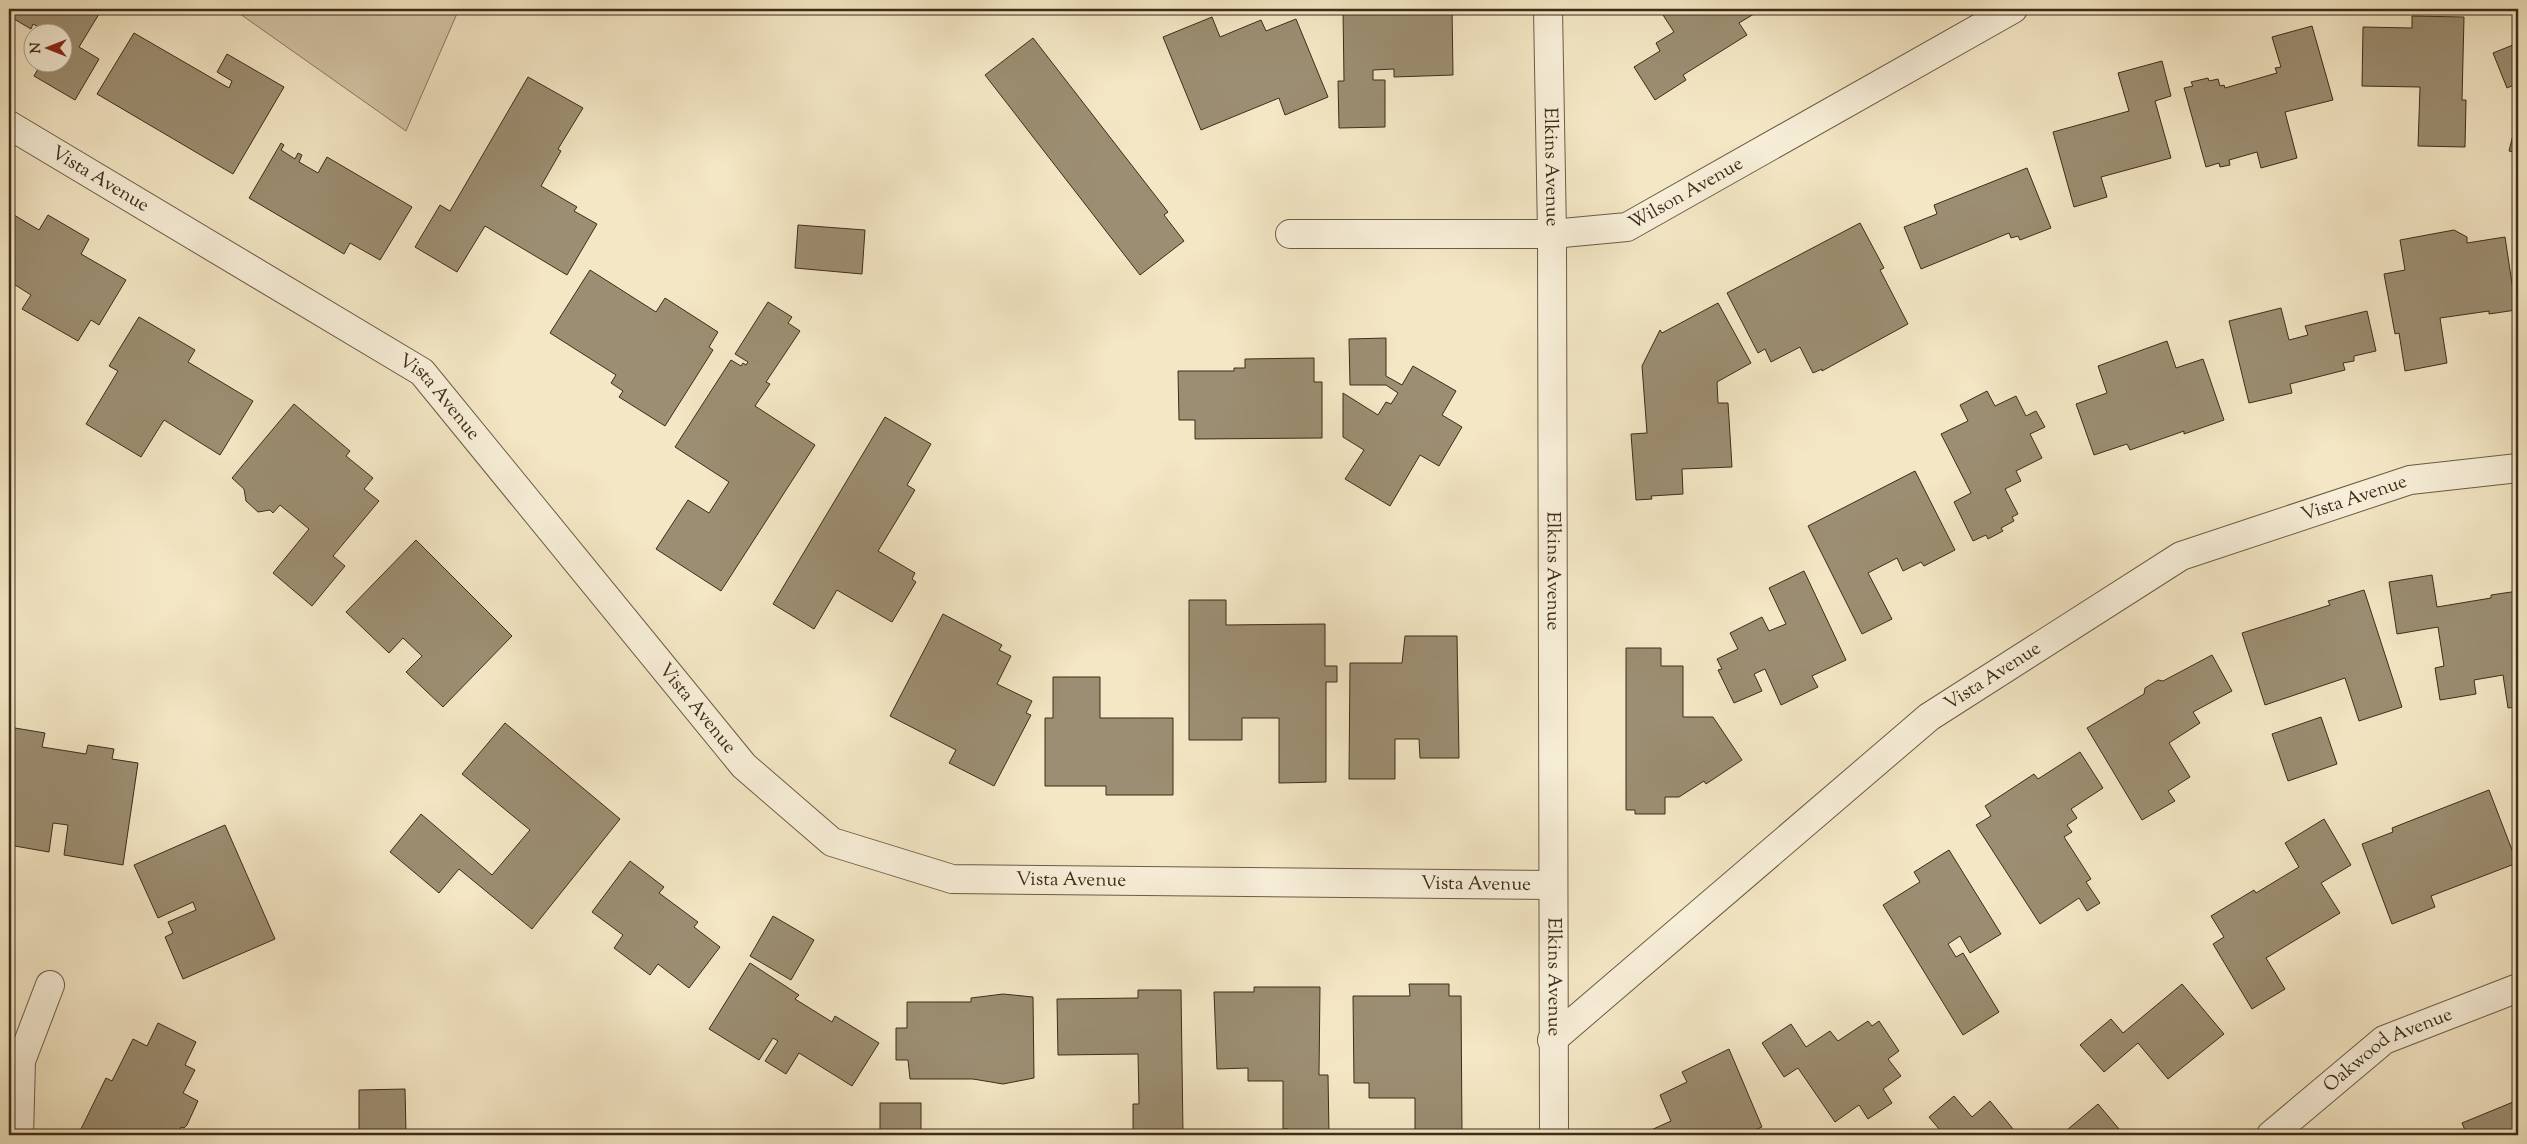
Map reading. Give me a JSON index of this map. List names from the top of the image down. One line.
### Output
{"streets":{"street":["Elkins Avenue","Vista Avenue","Wilson Avenue","Oakwood Avenue"]},"crossings":[["Elkins Avenue","Vista Avenue"],["Elkins Avenue","Wilson Avenue"]],"north":"left"}
